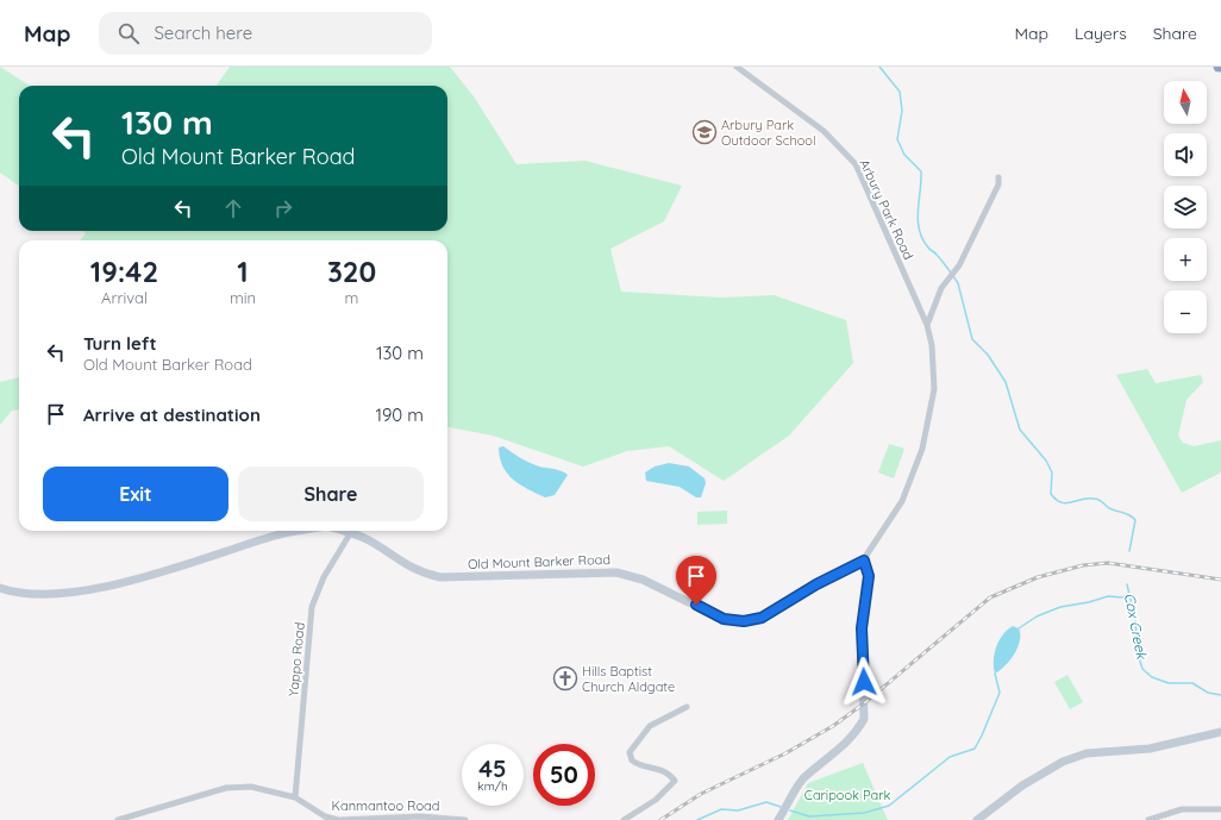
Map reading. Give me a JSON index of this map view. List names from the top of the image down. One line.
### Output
{"streets":{"main road":["Old Mount Barker Road"],"street":["Arbury Park Road","Yappo Road","Kanmantoo Road"]},"crossings":[["Old Mount Barker Road","Yappo Road"],["Yappo Road","Kanmantoo Road"]],"water":["Cox Creek"],"parks":["Caripook Park"],"places":{"school or university":["Arbury Park Outdoor School"],"church":["Hills Baptist Church Aldgate"]},"north":"top","page":{"header":"Map","search":"Search here","nav":["Map","Layers","Share"],"map_buttons":["+","−"],"turn":["130 m","Old Mount Barker Road"],"eta":["19:42","Arrival","1","min","320","m"],"list":[{"name":"Turn left","note":"Old Mount Barker Road","value":"130 m"},{"name":"Arrive at destination","value":"190 m"}],"buttons":["Exit","Share"],"speed":"45 km/h","limit":"50"}}
